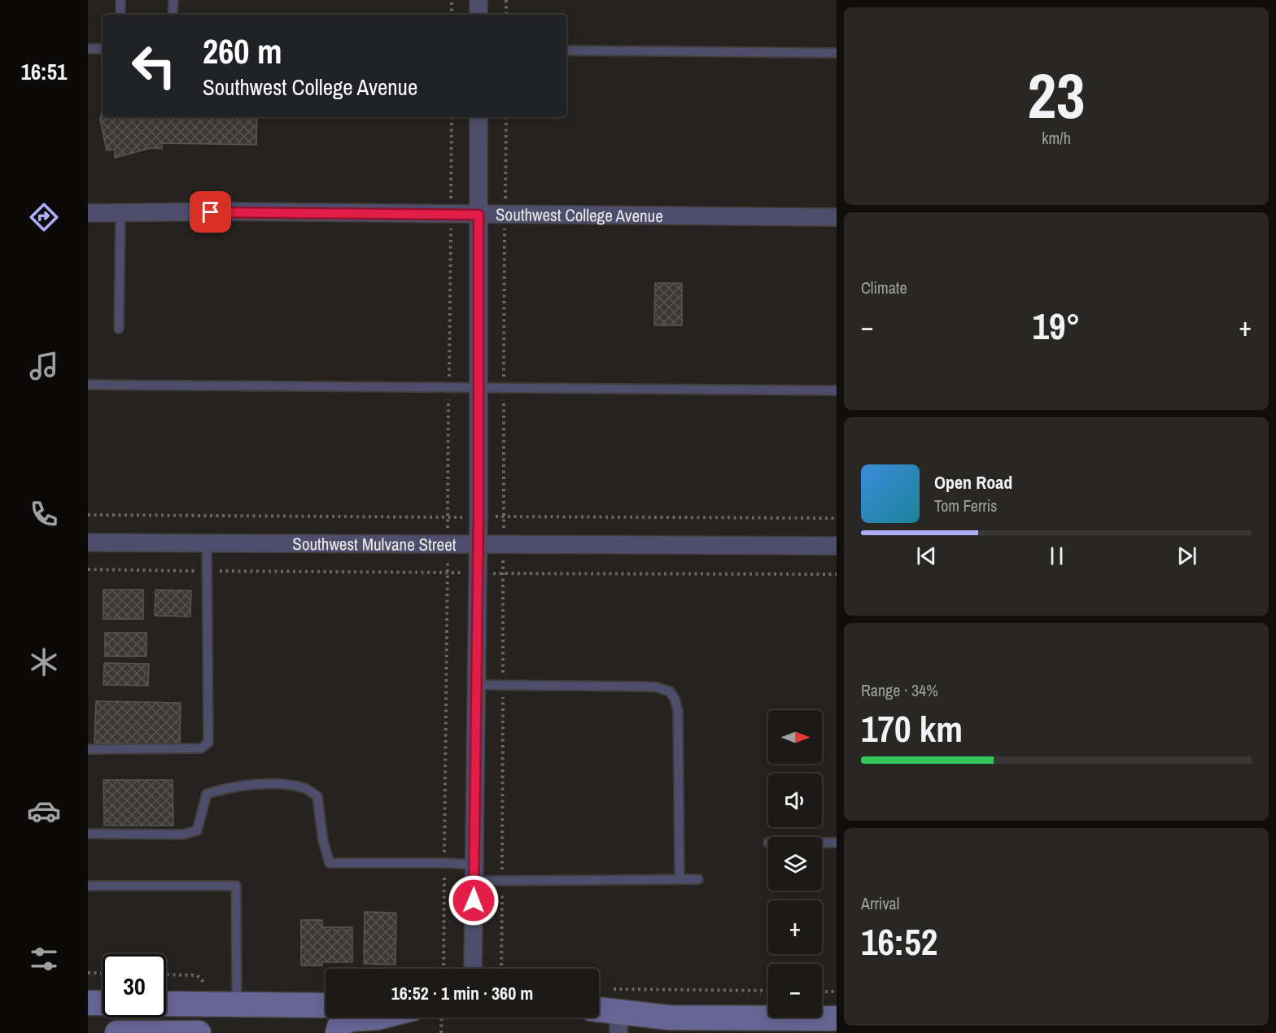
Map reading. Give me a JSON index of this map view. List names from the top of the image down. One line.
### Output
{"streets":{"street":["Southwest College Avenue","Southwest Mulvane Street"]},"north":"right","page":{"tabs":"16:51","tile":[["23","km/h"],"Climate",["Range · 34%","170 km"],["Arrival","16:52"]],"turn":["260 m","Southwest College Avenue"],"heat":["−","19°","+"],"song":["Open Road","Tom Ferris"],"map_buttons":["+","−"],"limit":"30","trip":"16:52 · 1 min · 360 m"}}
